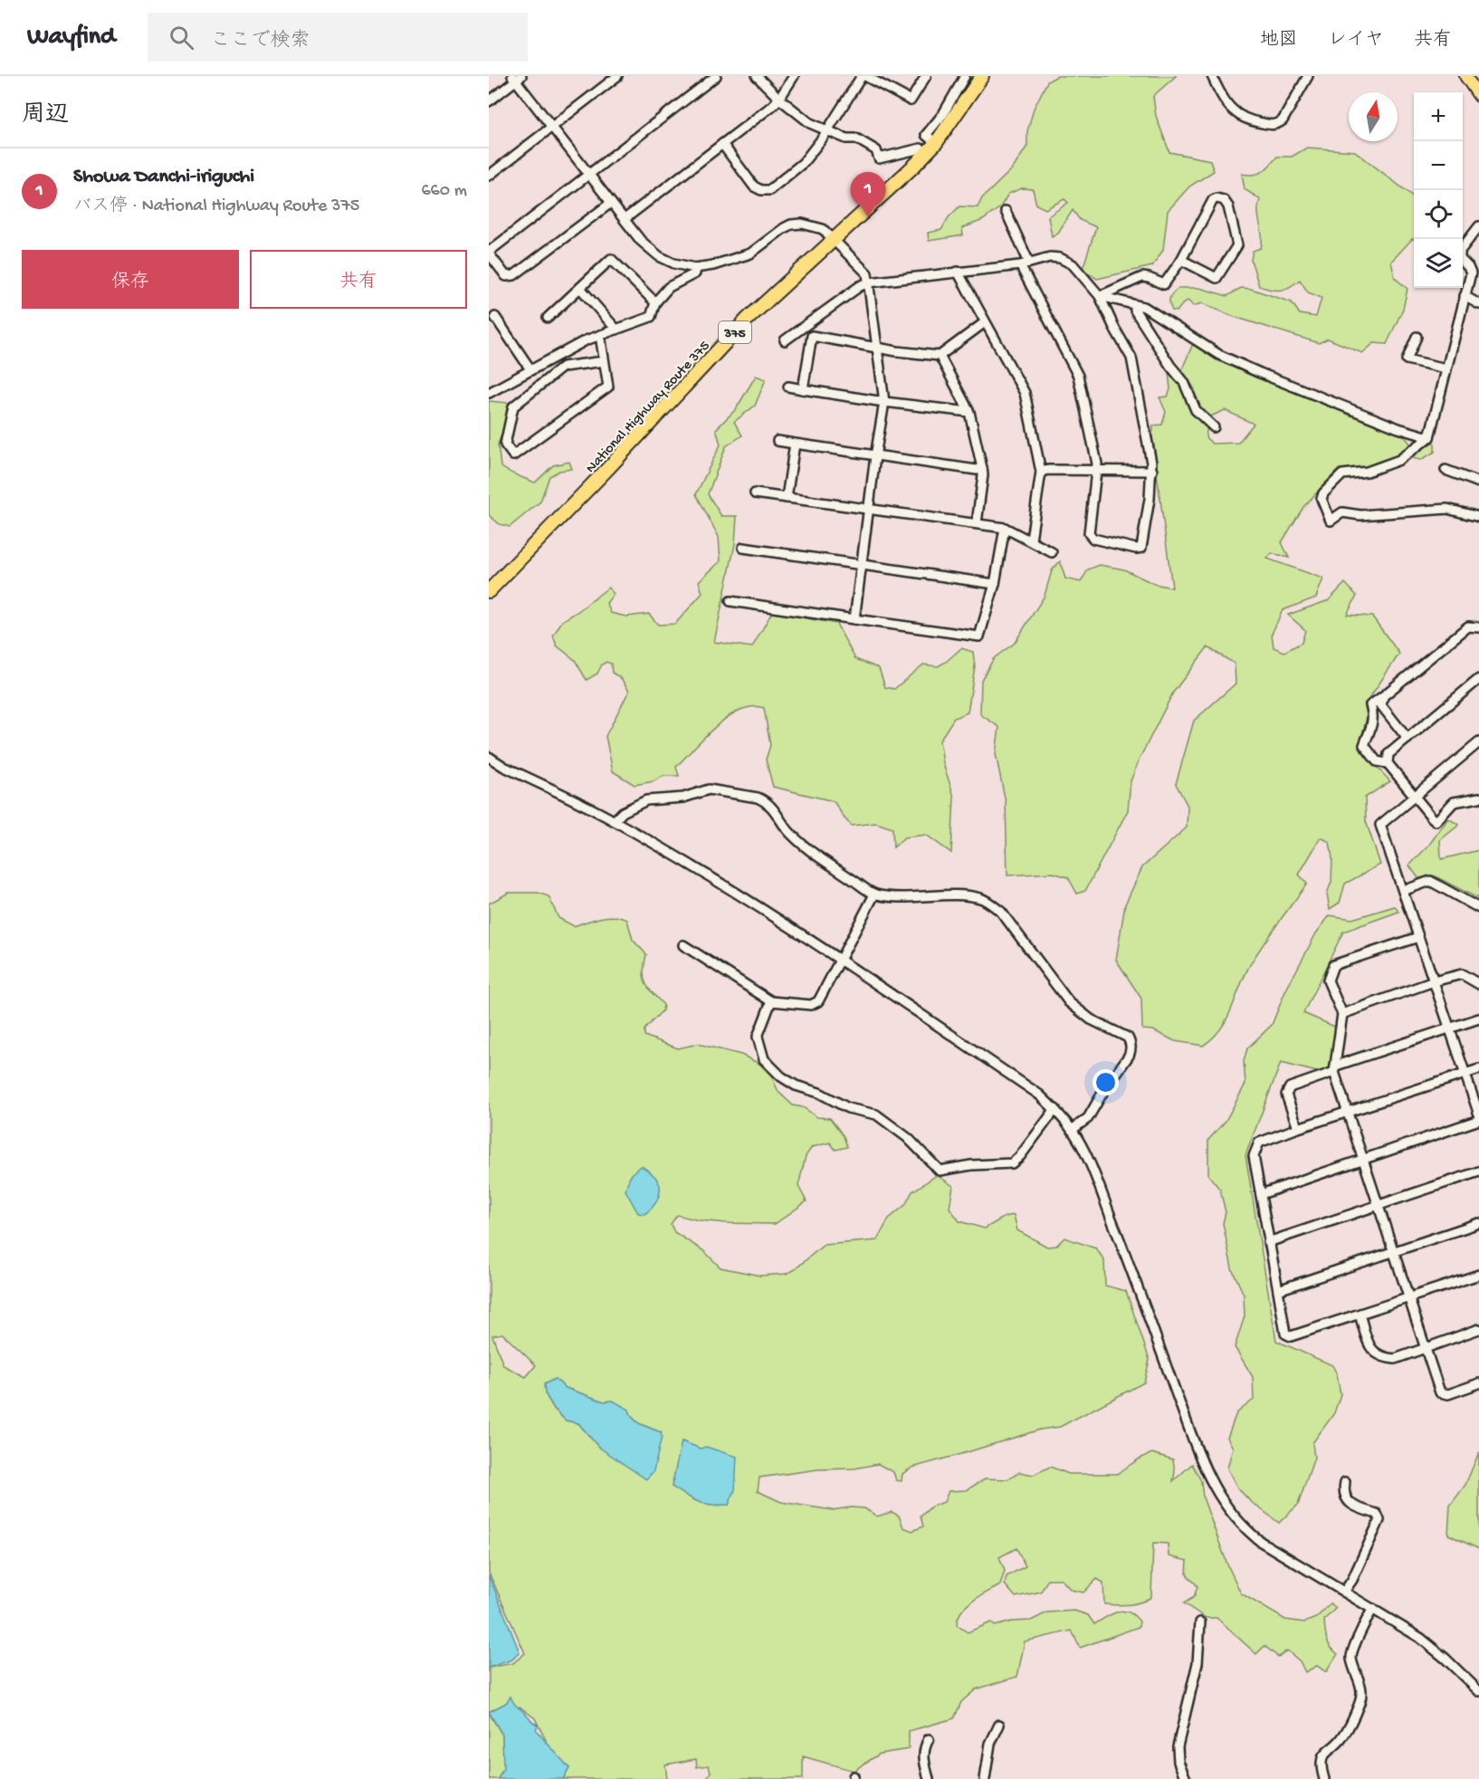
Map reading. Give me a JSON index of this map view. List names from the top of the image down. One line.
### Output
{"streets":{"highway":["375","National Highway Route 375"]},"north":"top","page":{"header":"Wayfind","search":"ここで検索","nav":["地図","レイヤ","共有"],"heading":"周辺","map_buttons":["+","−"],"list":[{"mark":"1","name":"Showa Danchi-iriguchi","note":"バス停 · National Highway Route 375","value":"660 m"}],"pins":"1","buttons":["保存","共有"]}}
